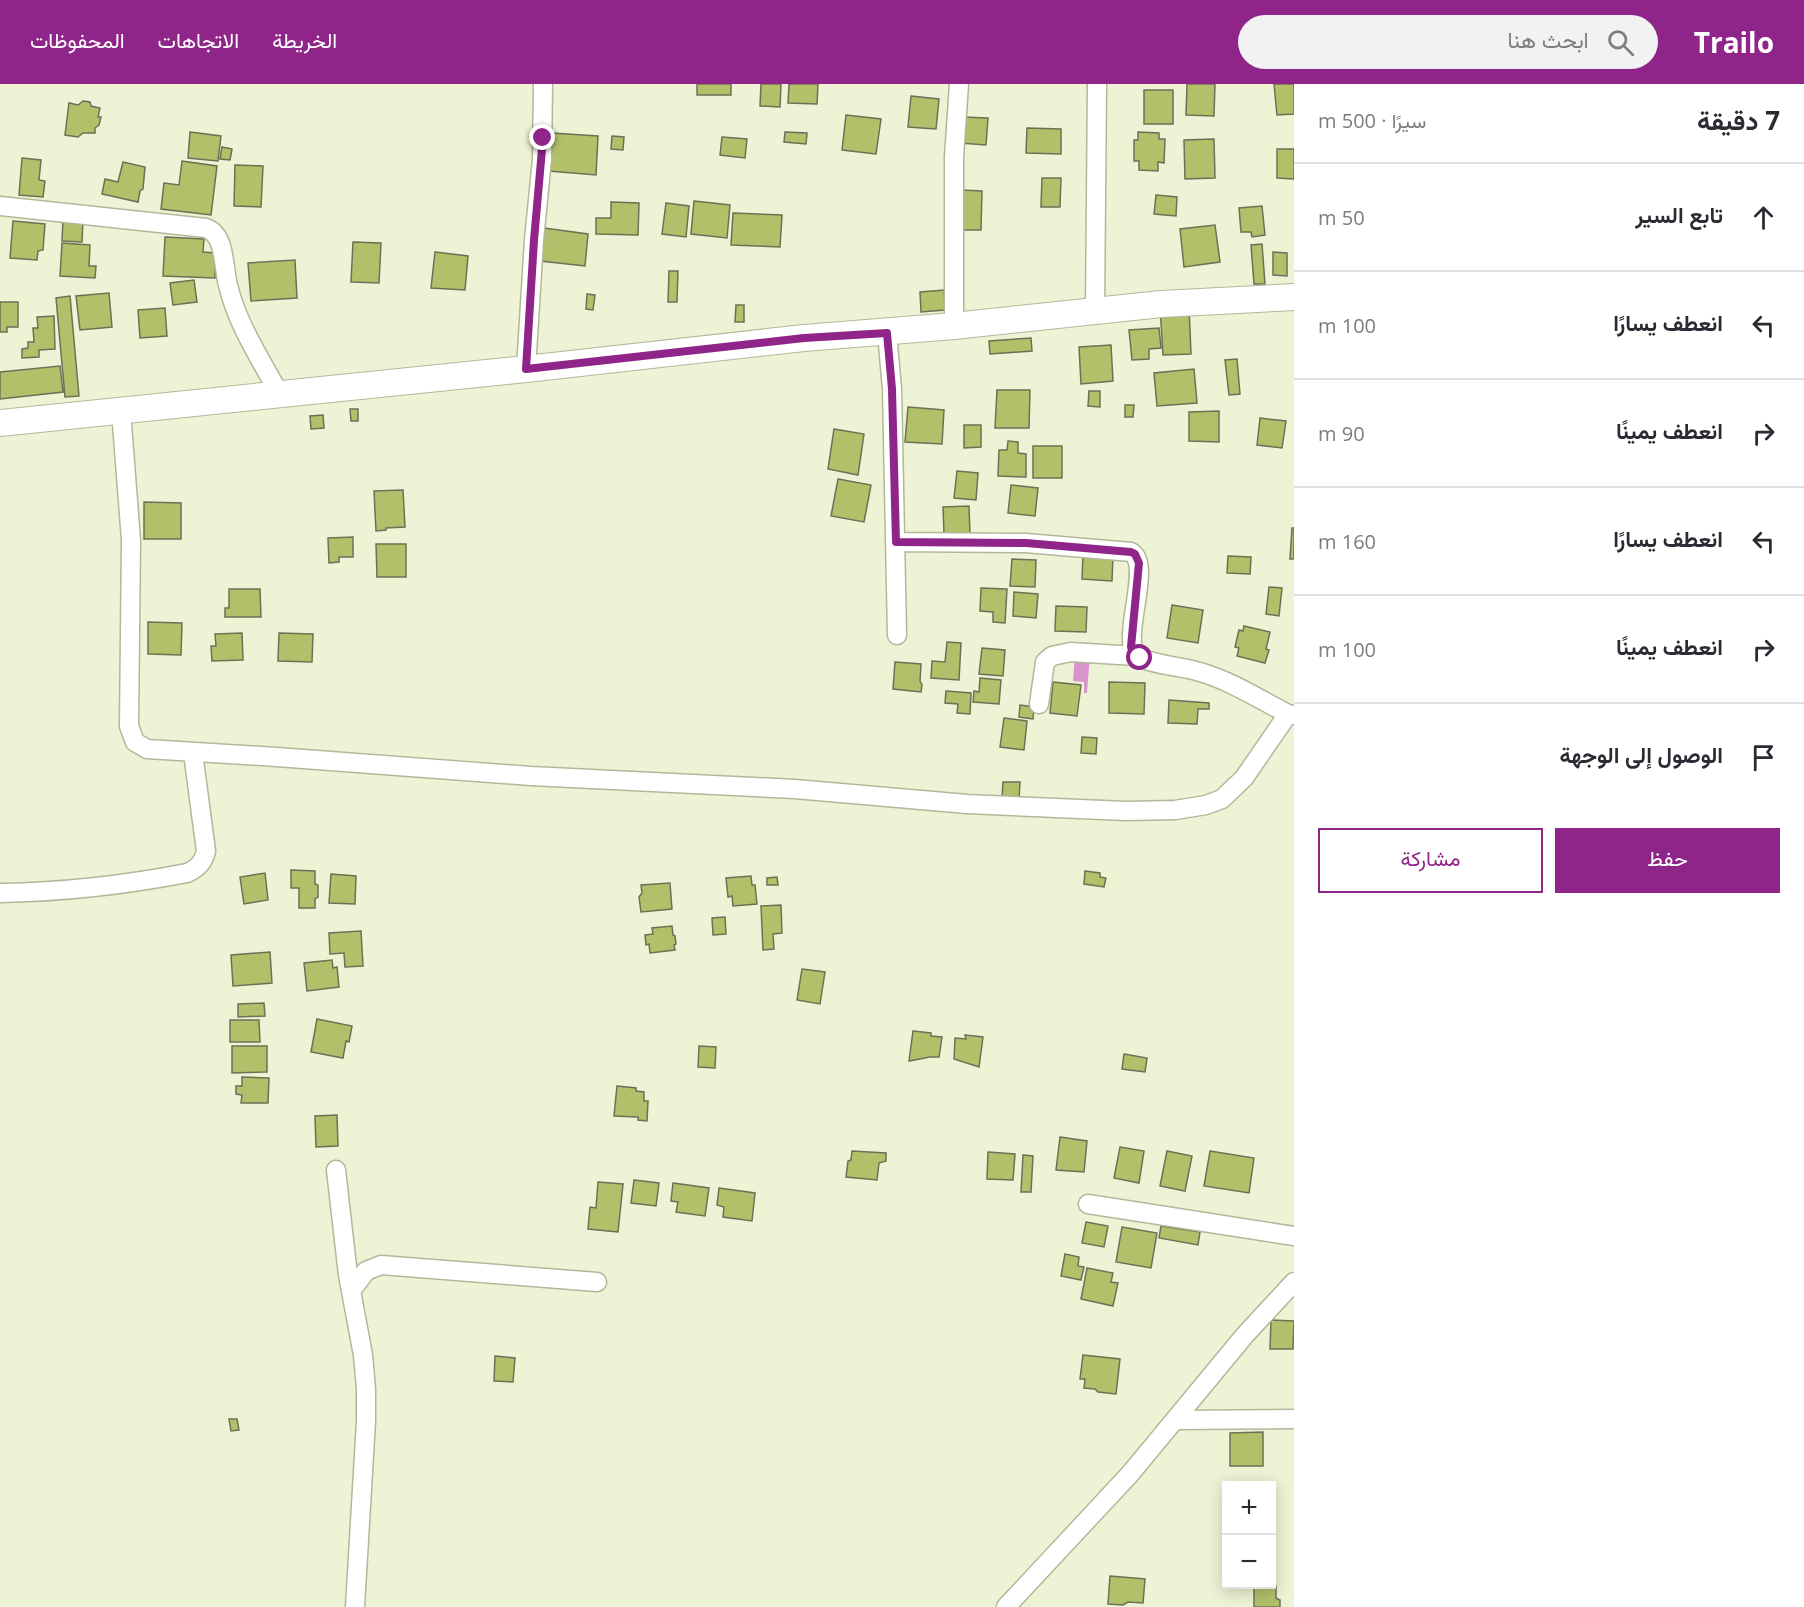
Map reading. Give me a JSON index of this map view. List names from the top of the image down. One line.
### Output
{"page":{"header":"Trailo","search":"ابحث هنا","nav":["الخريطة","الاتجاهات","المحفوظات"],"heading":["7 دقيقة","سيرًا · 500 m"],"list":[["تابع السير","50 m"],["انعطف يسارًا","100 m"],["انعطف يمينًا","90 m"],["انعطف يسارًا","160 m"],["انعطف يمينًا","100 m"],"الوصول إلى الوجهة"],"buttons":["حفظ","مشاركة"],"map_buttons":["+","−"]}}
